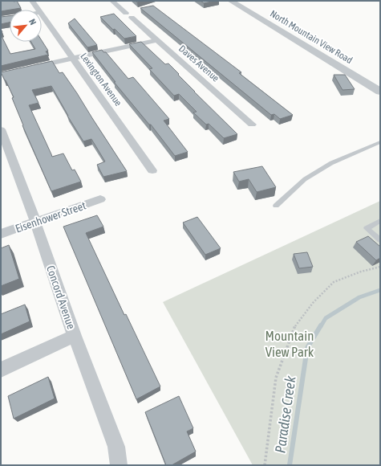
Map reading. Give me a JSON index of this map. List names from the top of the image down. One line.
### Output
{"streets":{"street":["North Mountain View Road","Daves Avenue","Lexington Avenue","Eisenhower Street","Concord Avenue"]},"crossings":[["Eisenhower Street","Concord Avenue"]],"water":["Paradise Creek"],"parks":["Mountain View Park"],"north":"top right"}
